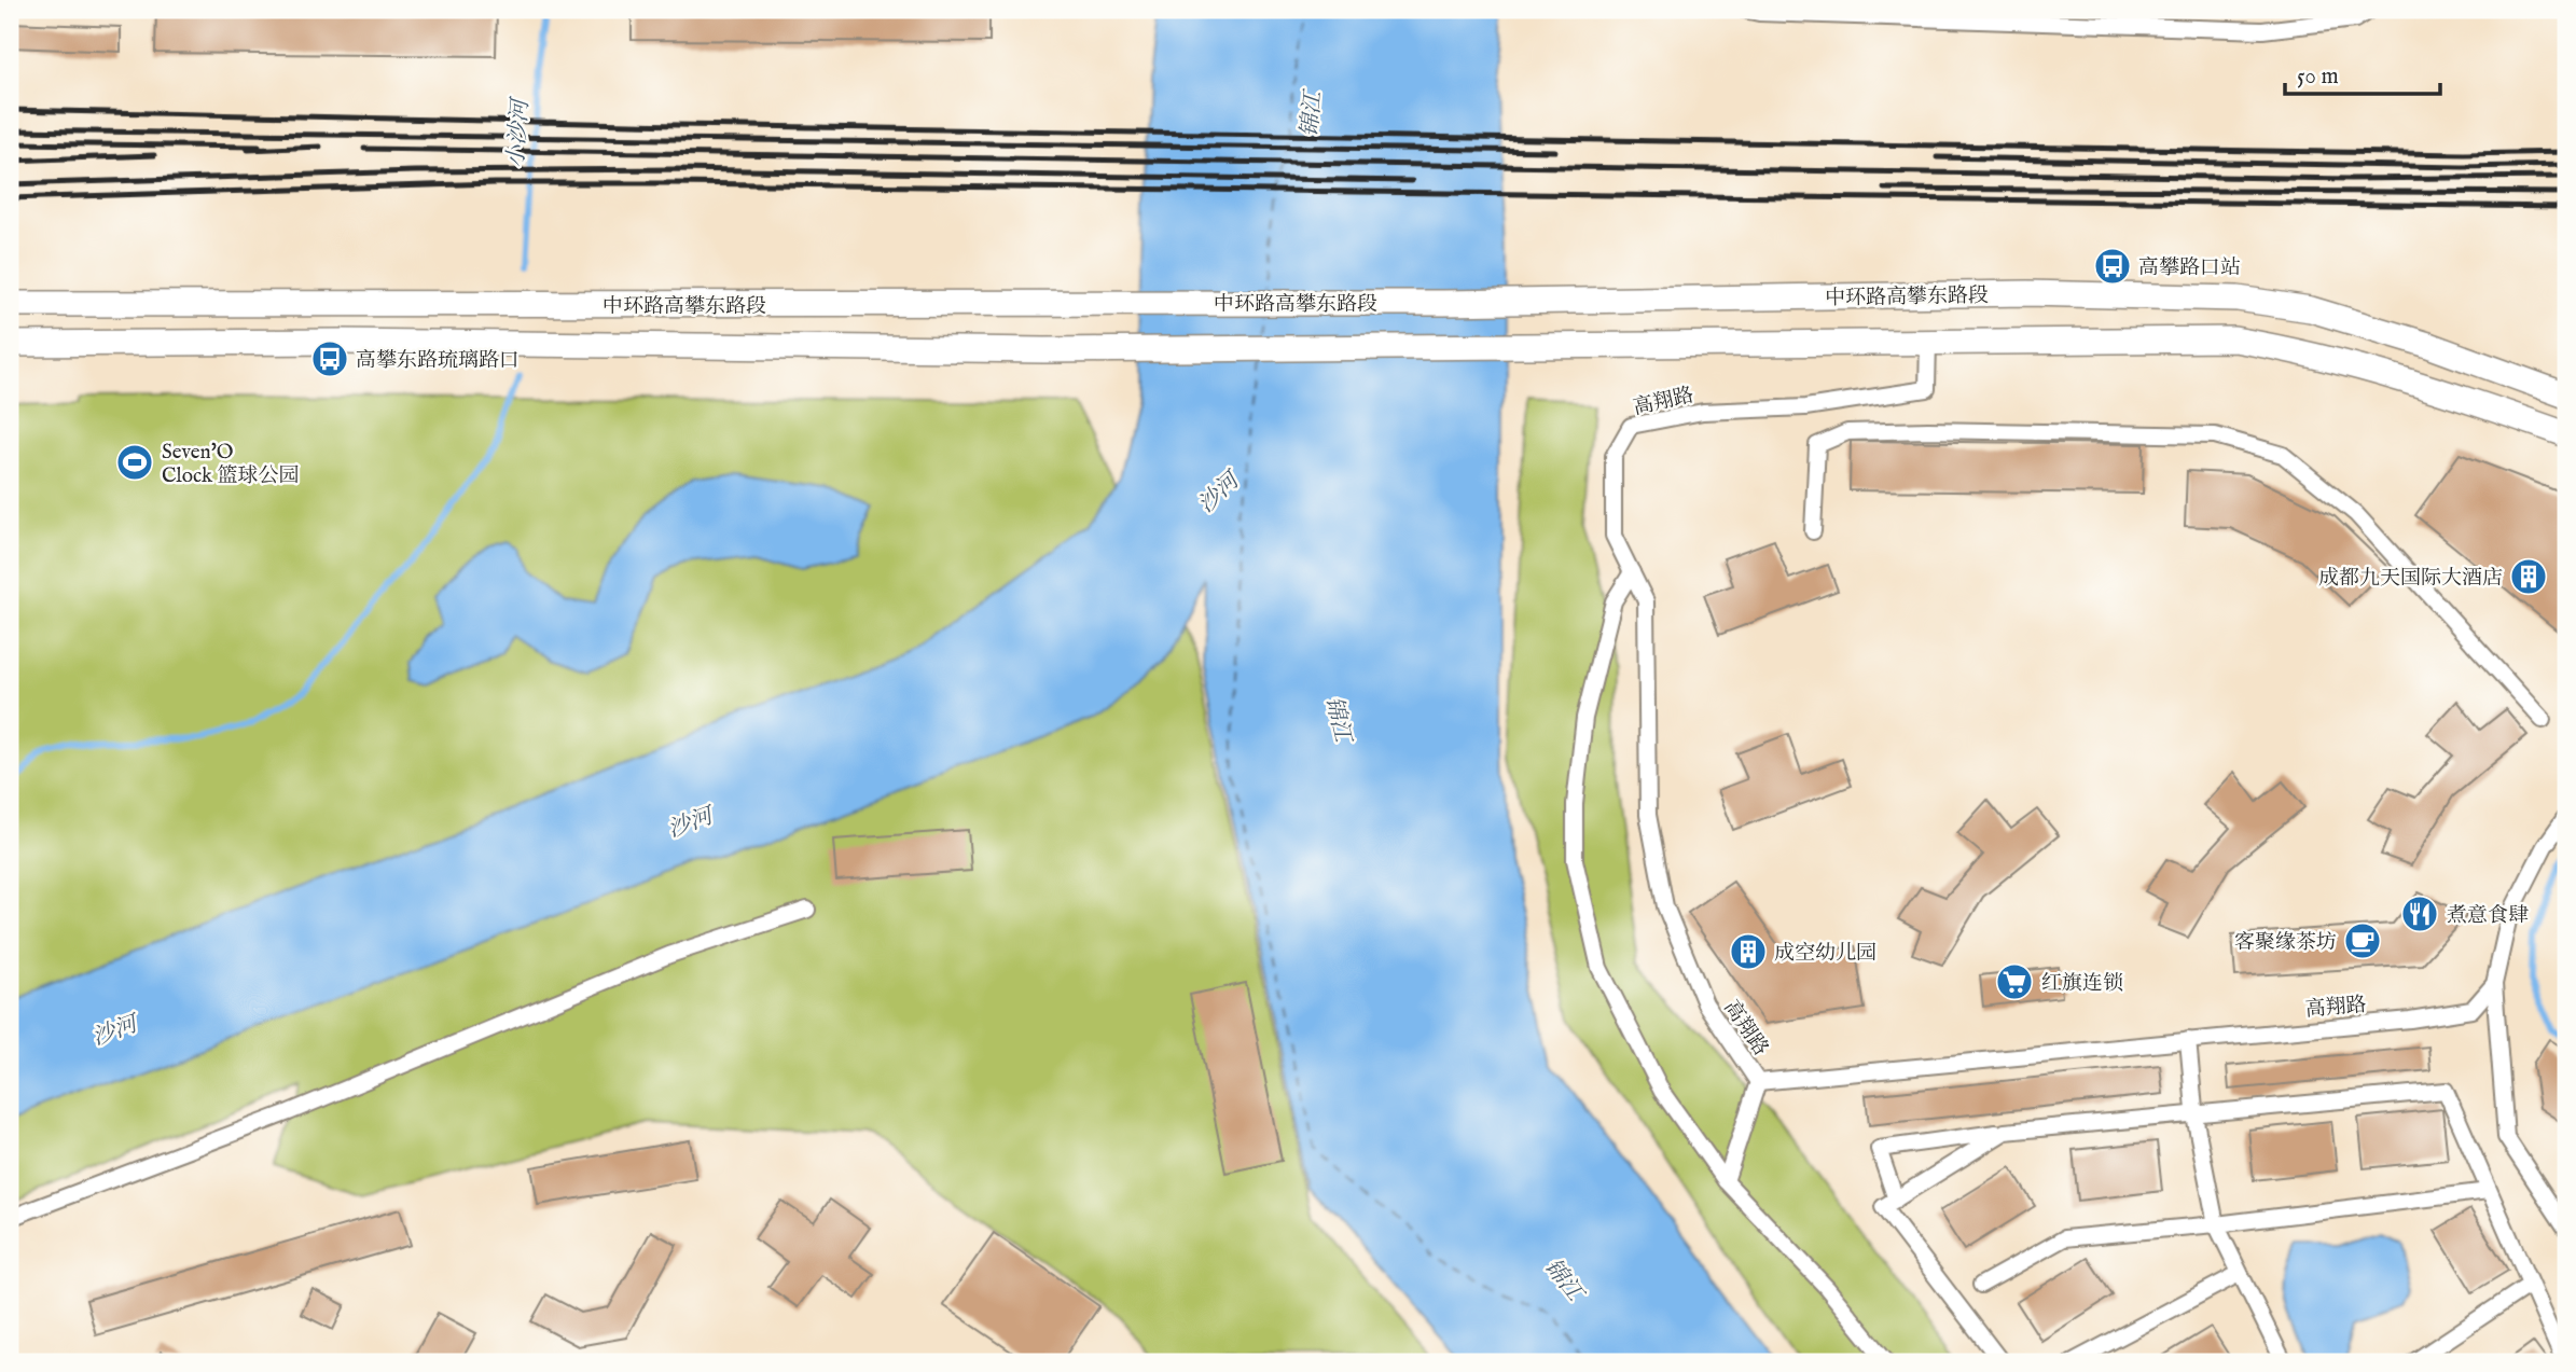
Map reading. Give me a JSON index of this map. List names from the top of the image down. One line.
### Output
{"streets":{"main road":["中环路高攀东路段"],"street":["高翔路"]},"crossings":[["中环路高攀东路段","高翔路"]],"water":["锦江","小沙河","沙河"],"places":{"bus stop":["高攀路口站","高攀东路琉璃路口"],"sports":["Seven'O Clock 篮球公园"],"building":["成都九天国际大酒店","成空幼儿园"],"restaurant":["煮意食肆"],"cafe":["客聚缘茶坊"],"supermarket":["红旗连锁"]},"scale_bar":"50 m"}
